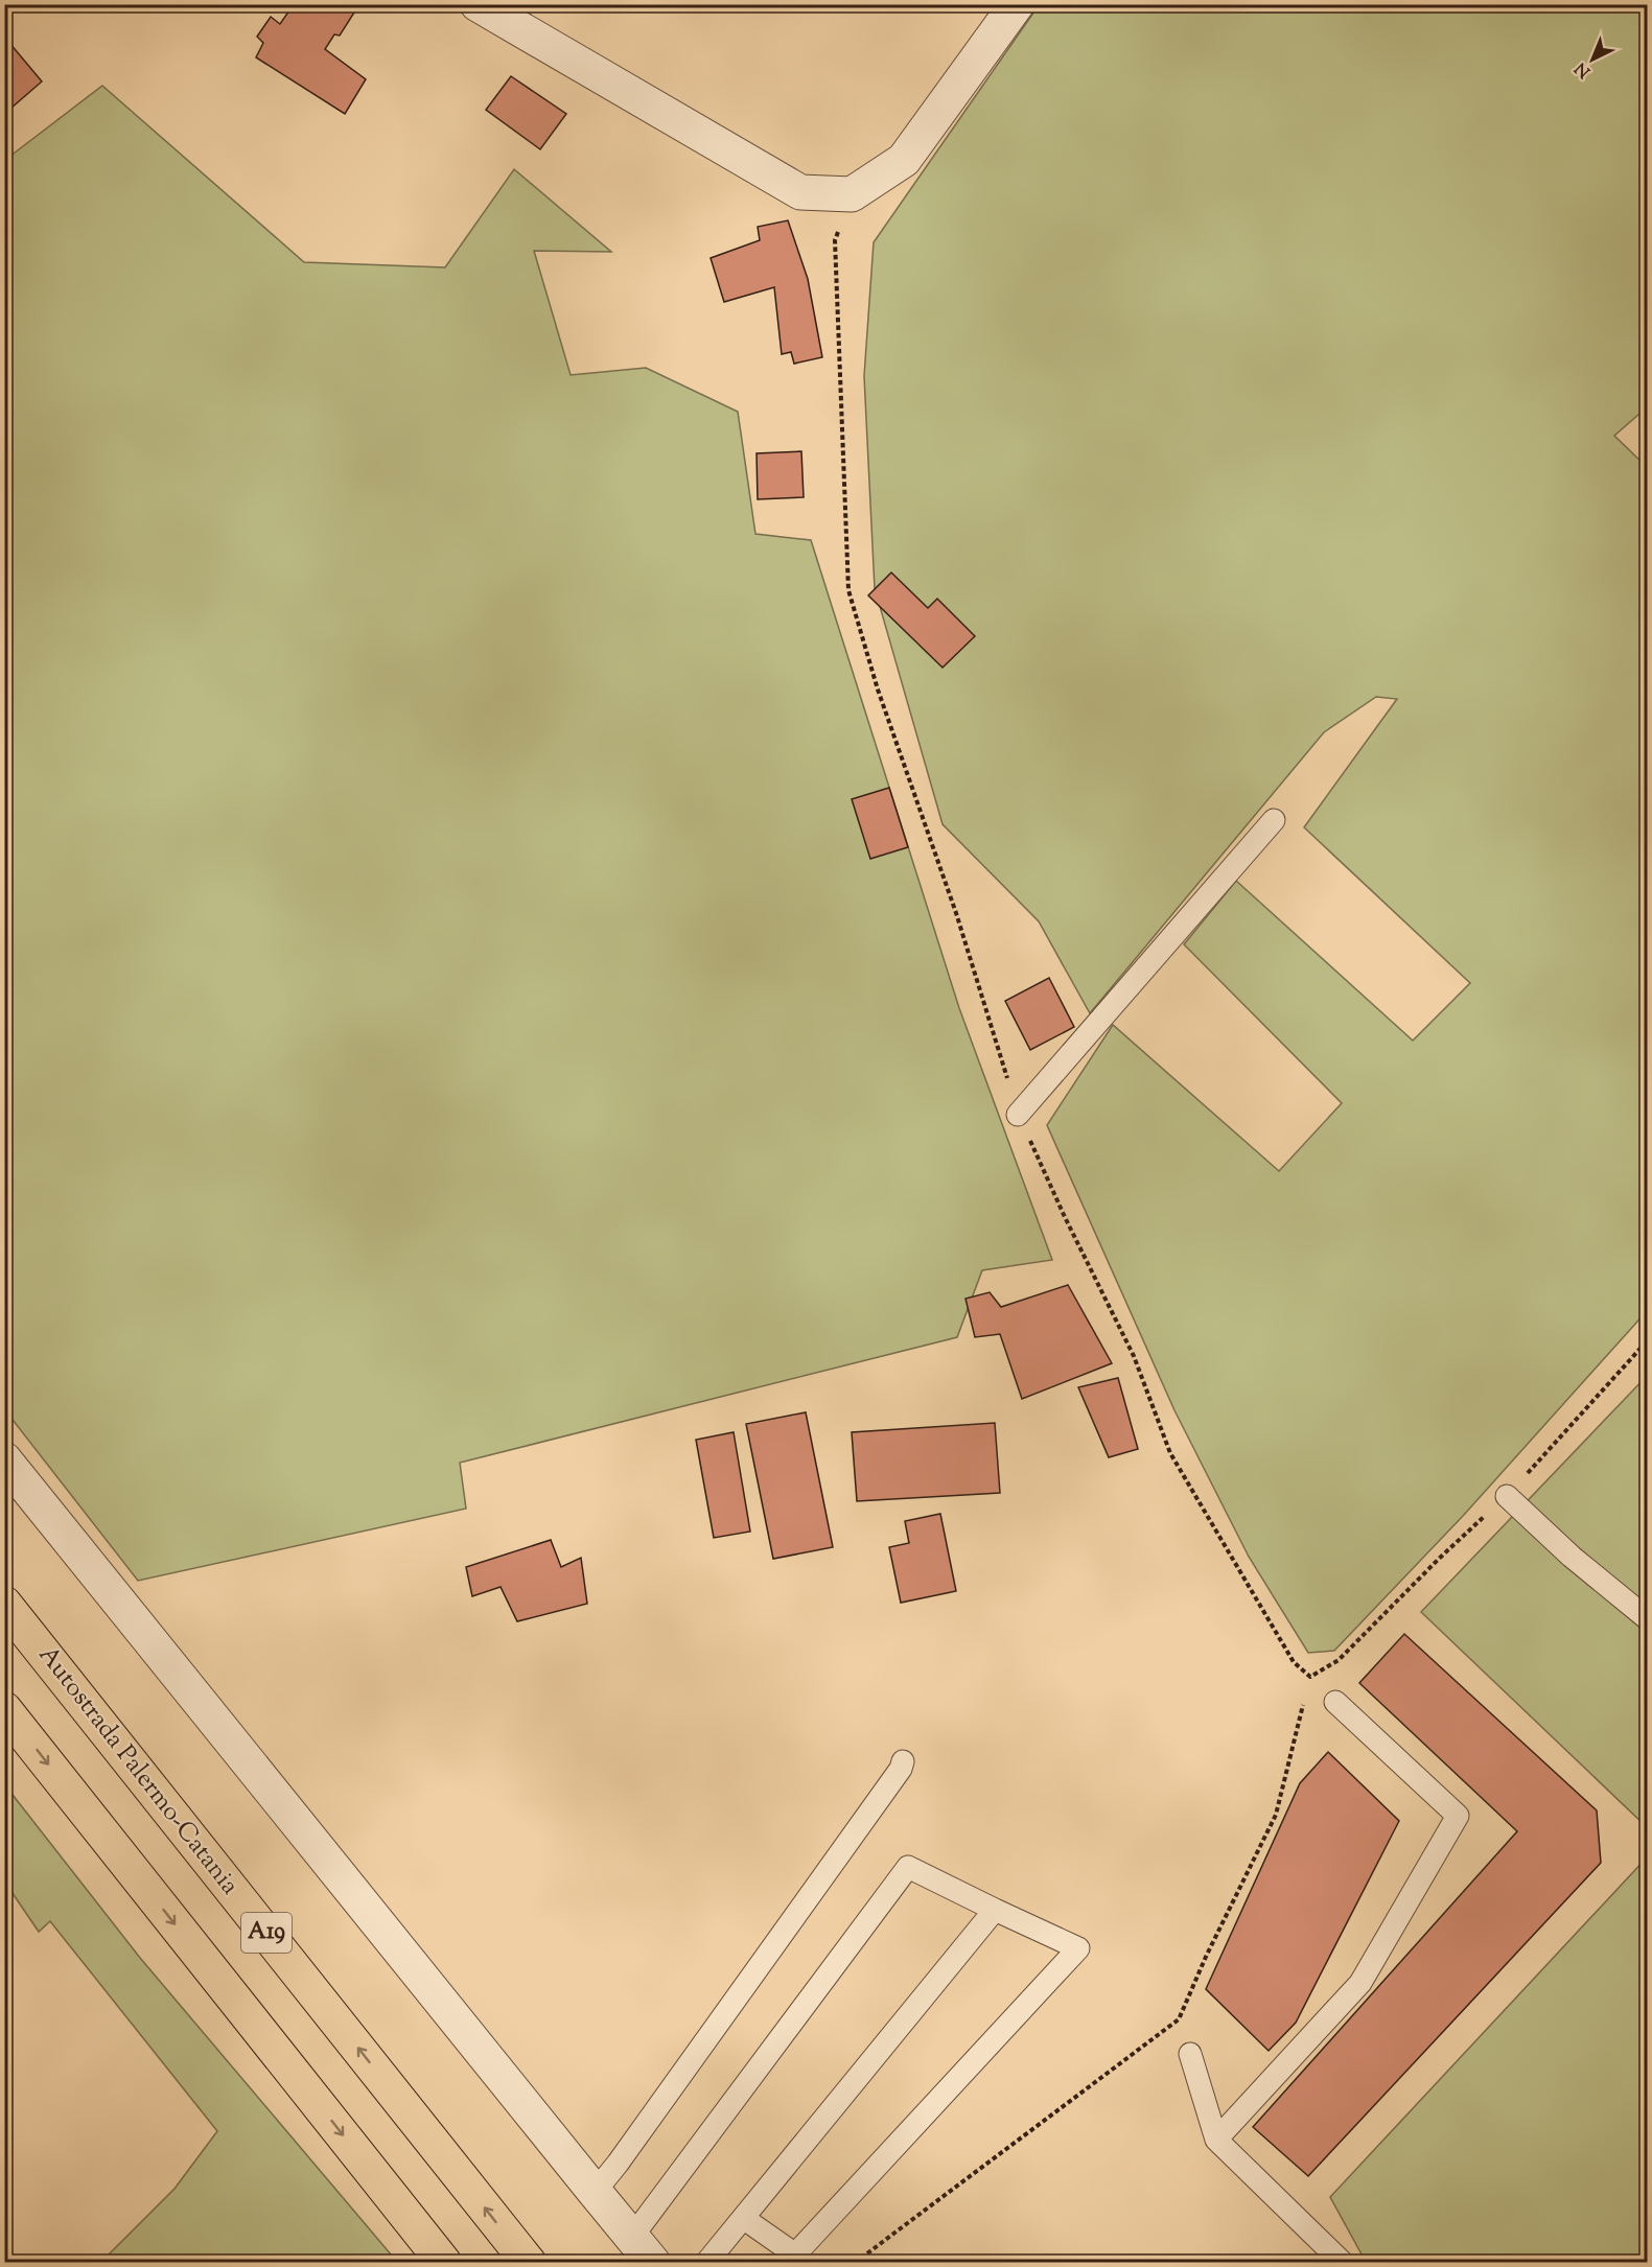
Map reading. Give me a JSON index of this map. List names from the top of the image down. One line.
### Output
{"streets":{"highway":["Autostrada Palermo-Catania","A19"]},"north":"bottom left"}
